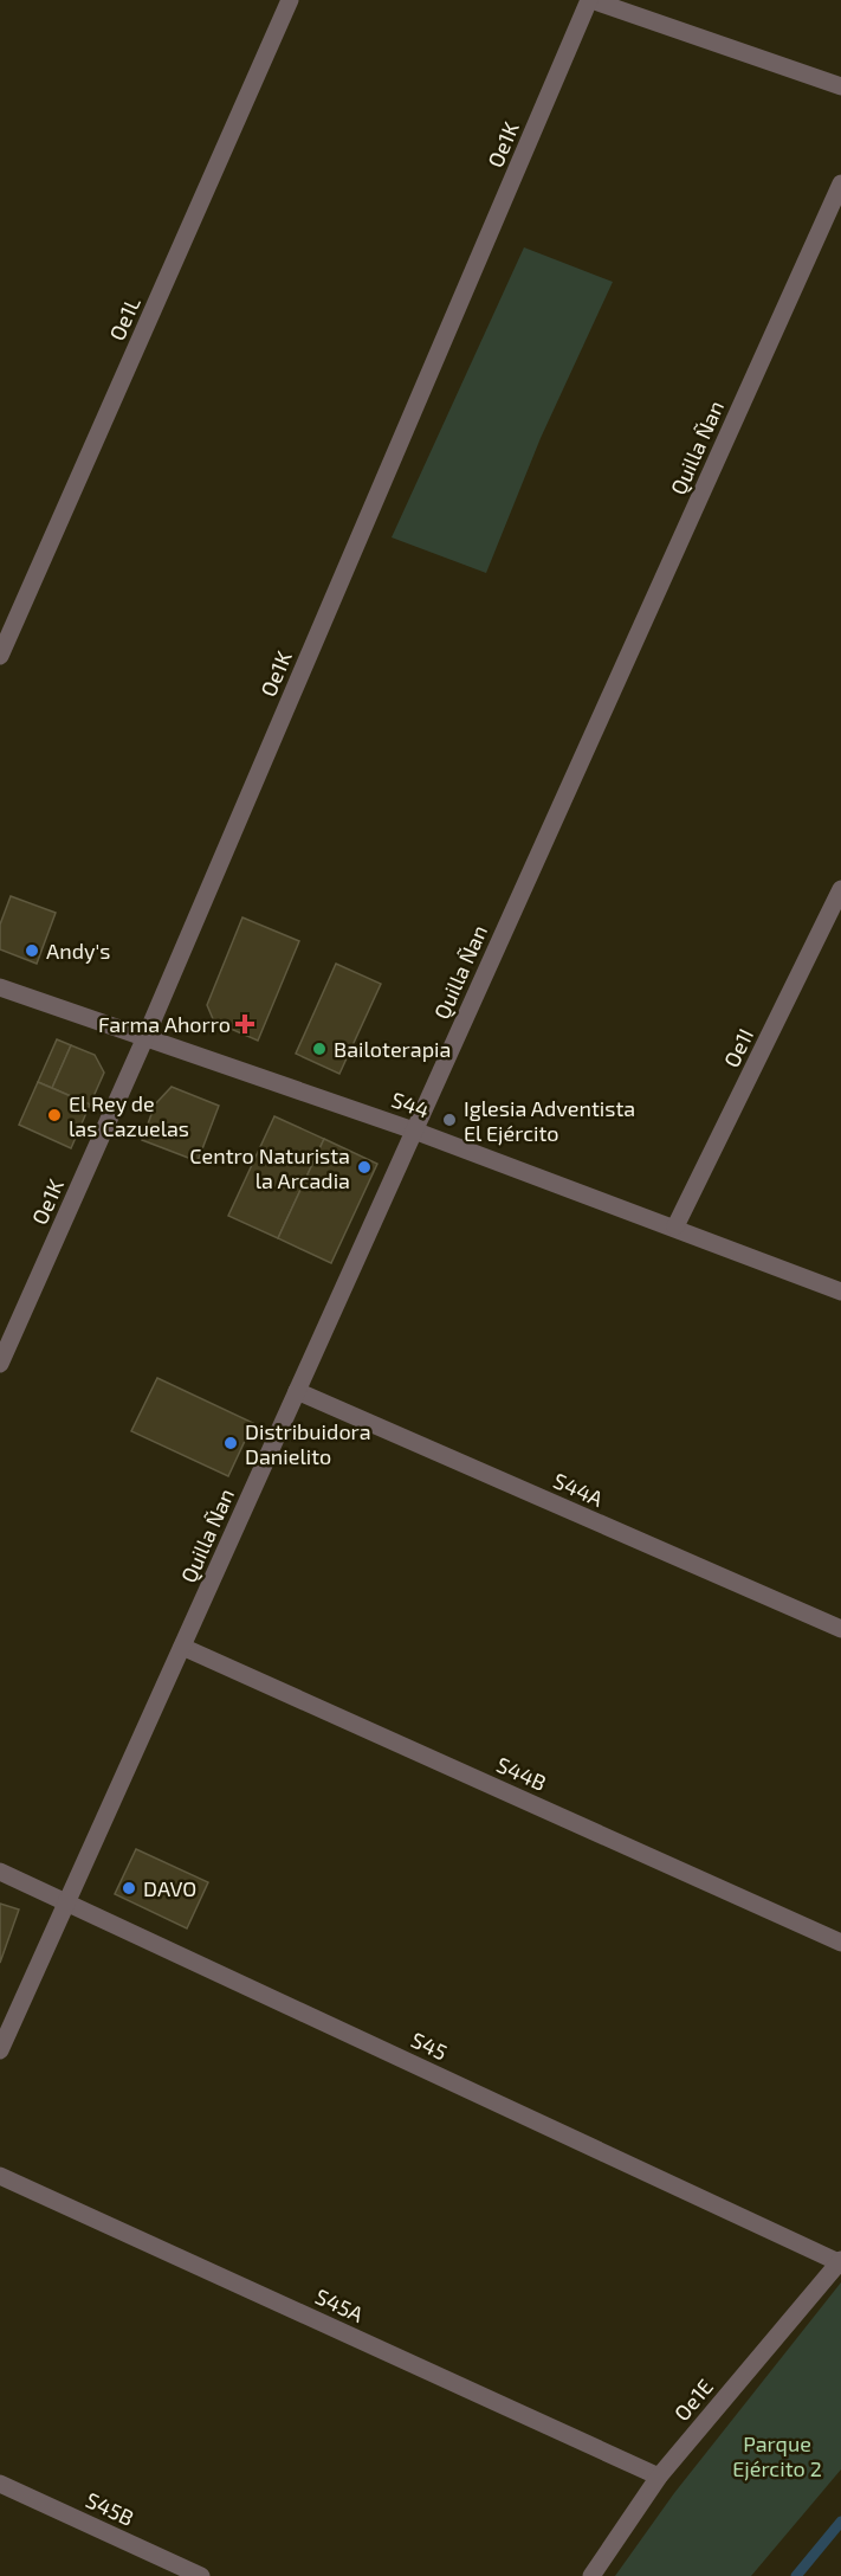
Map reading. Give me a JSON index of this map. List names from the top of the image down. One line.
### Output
{"streets":{"street":["Oe1K","Oe1L","Quilla Ñan","Oe1I","S44","S44A","S44B","S45","S45A","Oe1E","S45B"]},"crossings":[["Oe1K","S44"],["Quilla Ñan","S44"],["Quilla Ñan","S44A"],["Quilla Ñan","S44B"],["Quilla Ñan","S45"],["Oe1I","S44"],["S45","Oe1E"],["S45A","Oe1E"]],"parks":["Parque Ejército 2"],"places":{"other":["Andy's","Bailoterapia","El Rey de las Cazuelas","Iglesia Adventista El Ejército","Centro Naturista la Arcadia","Distribuidora Danielito","DAVO"],"health":["Farma Ahorro"]}}
